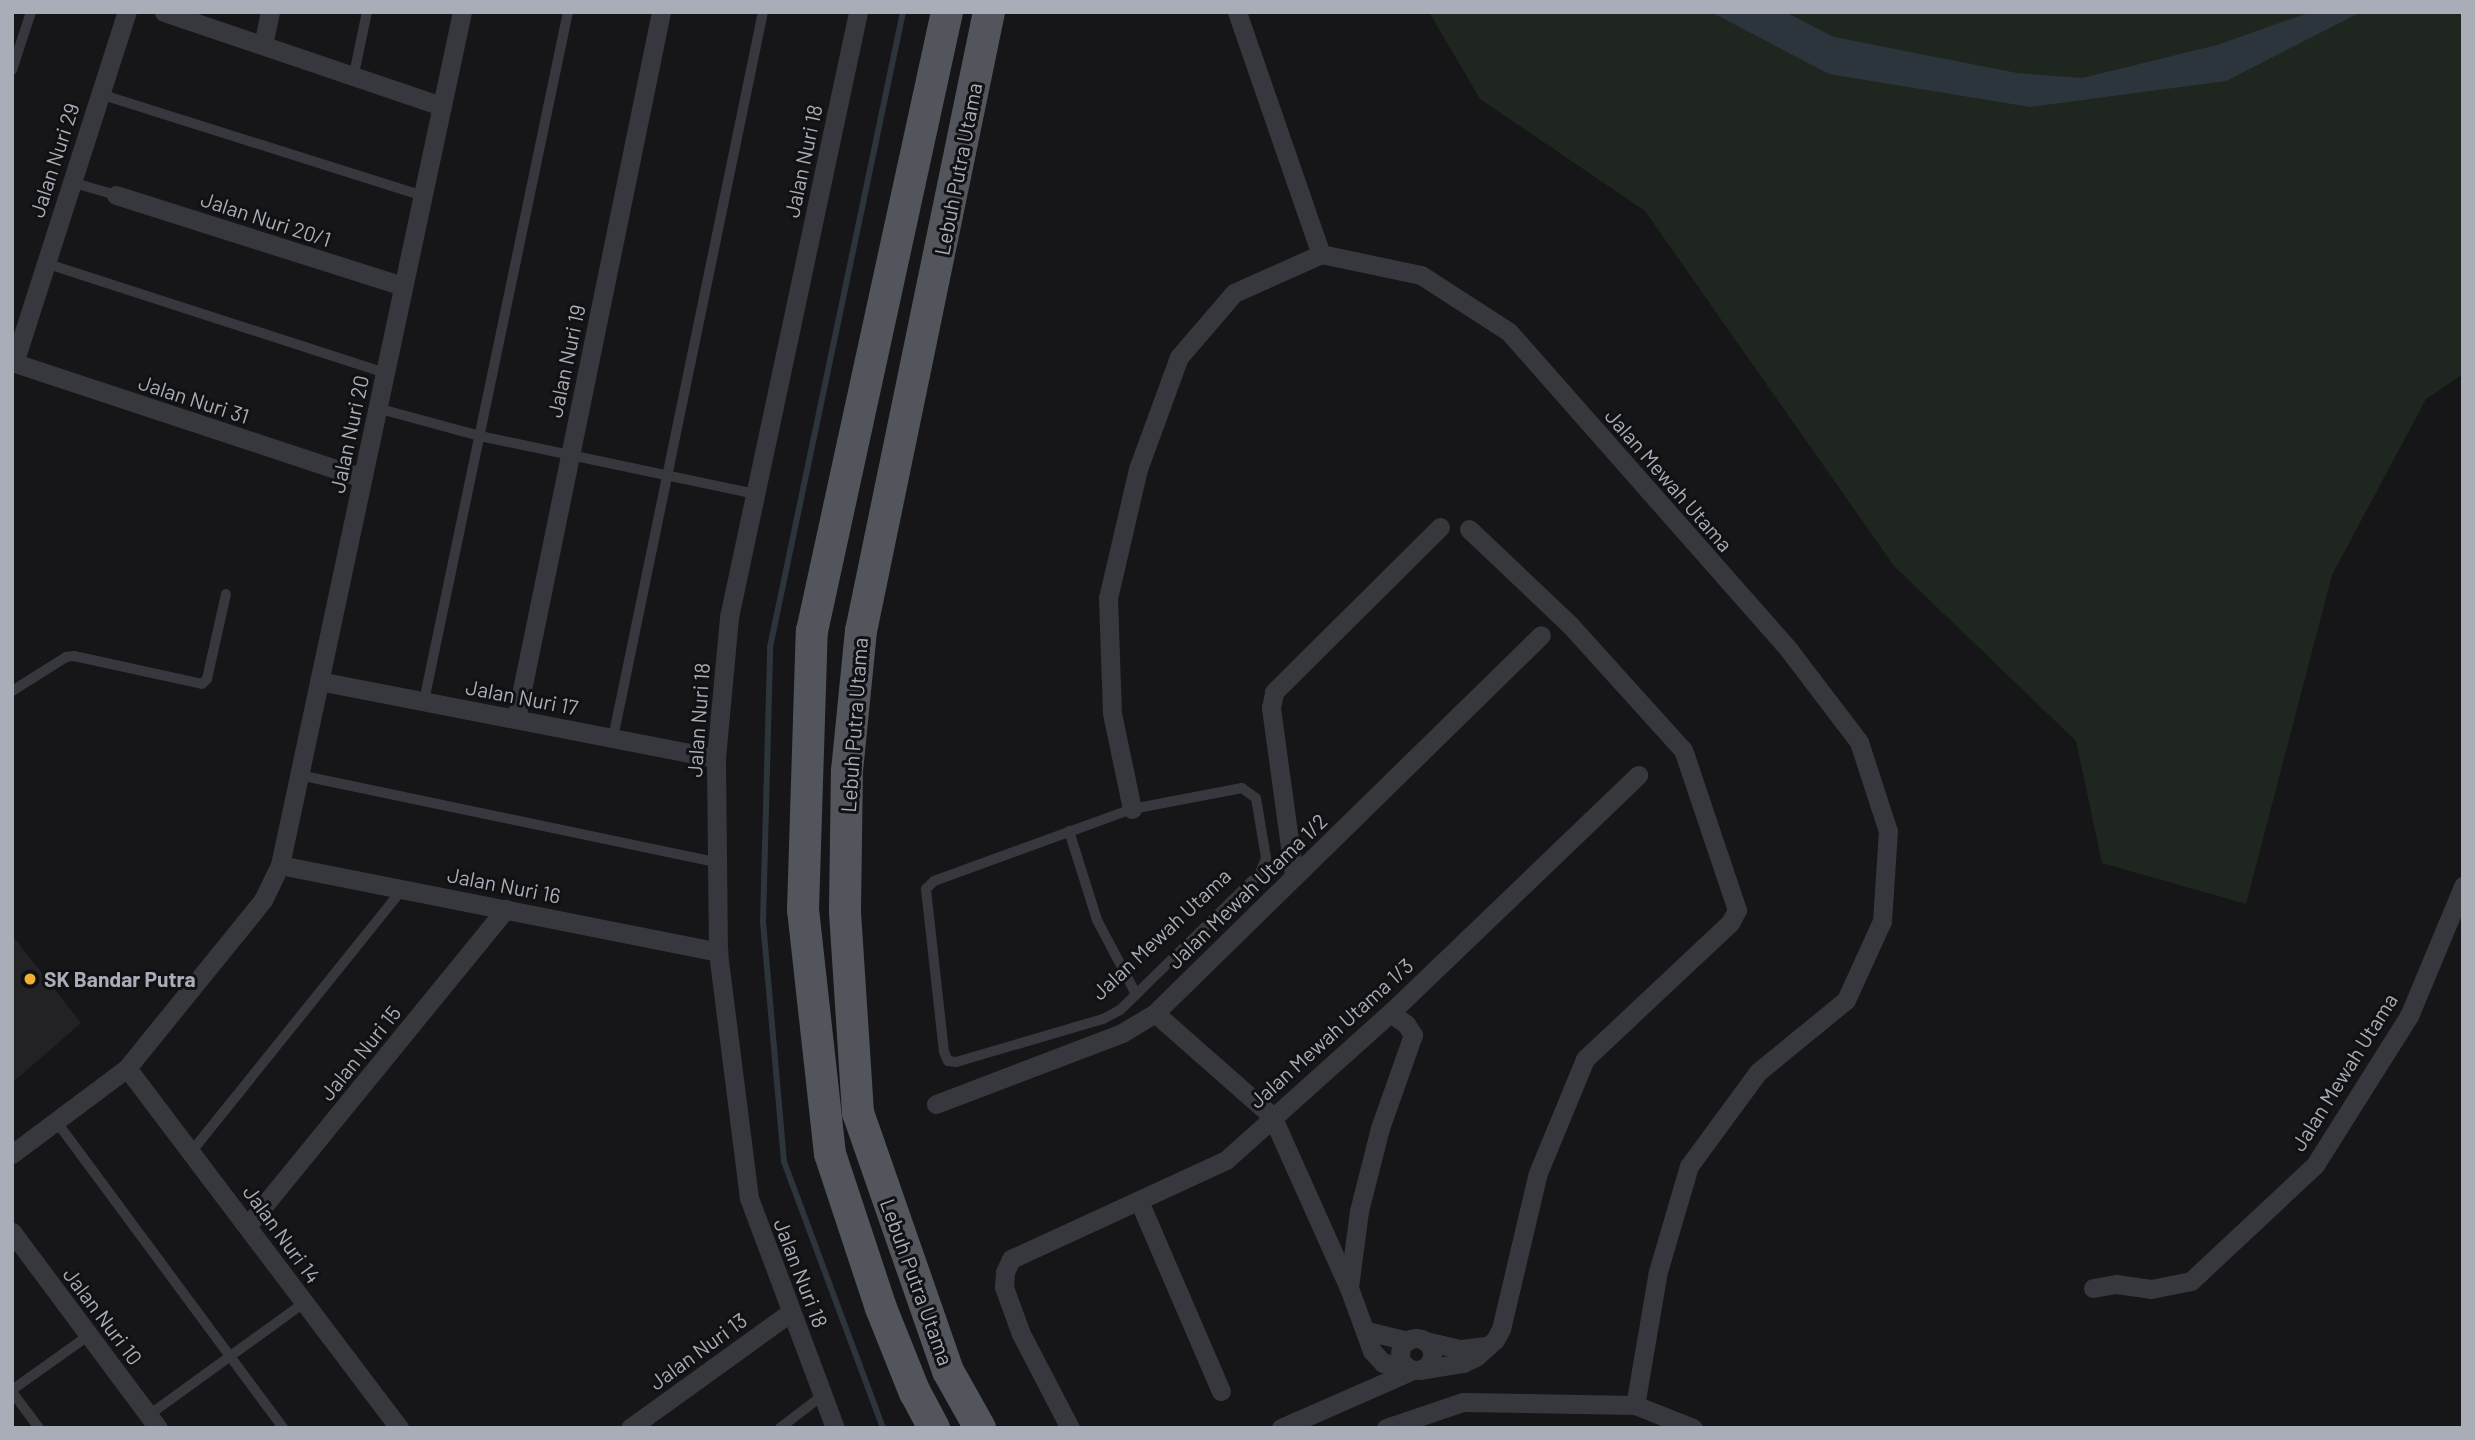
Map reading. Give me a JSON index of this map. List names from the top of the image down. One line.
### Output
{"streets":{"main road":["Lebuh Putra Utama"],"street":["Jalan Nuri 29","Jalan Nuri 18","Jalan Nuri 20/1","Jalan Nuri 19","Jalan Nuri 31","Jalan Nuri 20","Jalan Mewah Utama","Jalan Nuri 17","Jalan Nuri 16","Jalan Mewah Utama 1/2","Jalan Mewah Utama 1/3","Jalan Nuri 15","Jalan Nuri 14","Jalan Nuri 10","Jalan Nuri 13"]},"crossings":[["Jalan Nuri 29","Jalan Nuri 31"],["Jalan Nuri 18","Jalan Nuri 17"],["Jalan Nuri 18","Jalan Nuri 16"],["Jalan Nuri 18","Jalan Nuri 13"],["Jalan Nuri 20/1","Jalan Nuri 20"],["Jalan Nuri 19","Jalan Nuri 17"],["Jalan Nuri 31","Jalan Nuri 20"],["Jalan Nuri 20","Jalan Nuri 17"],["Jalan Nuri 20","Jalan Nuri 16"],["Jalan Nuri 20","Jalan Nuri 14"],["Jalan Nuri 16","Jalan Nuri 15"],["Jalan Nuri 15","Jalan Nuri 14"]],"places":["SK Bandar Putra"]}
